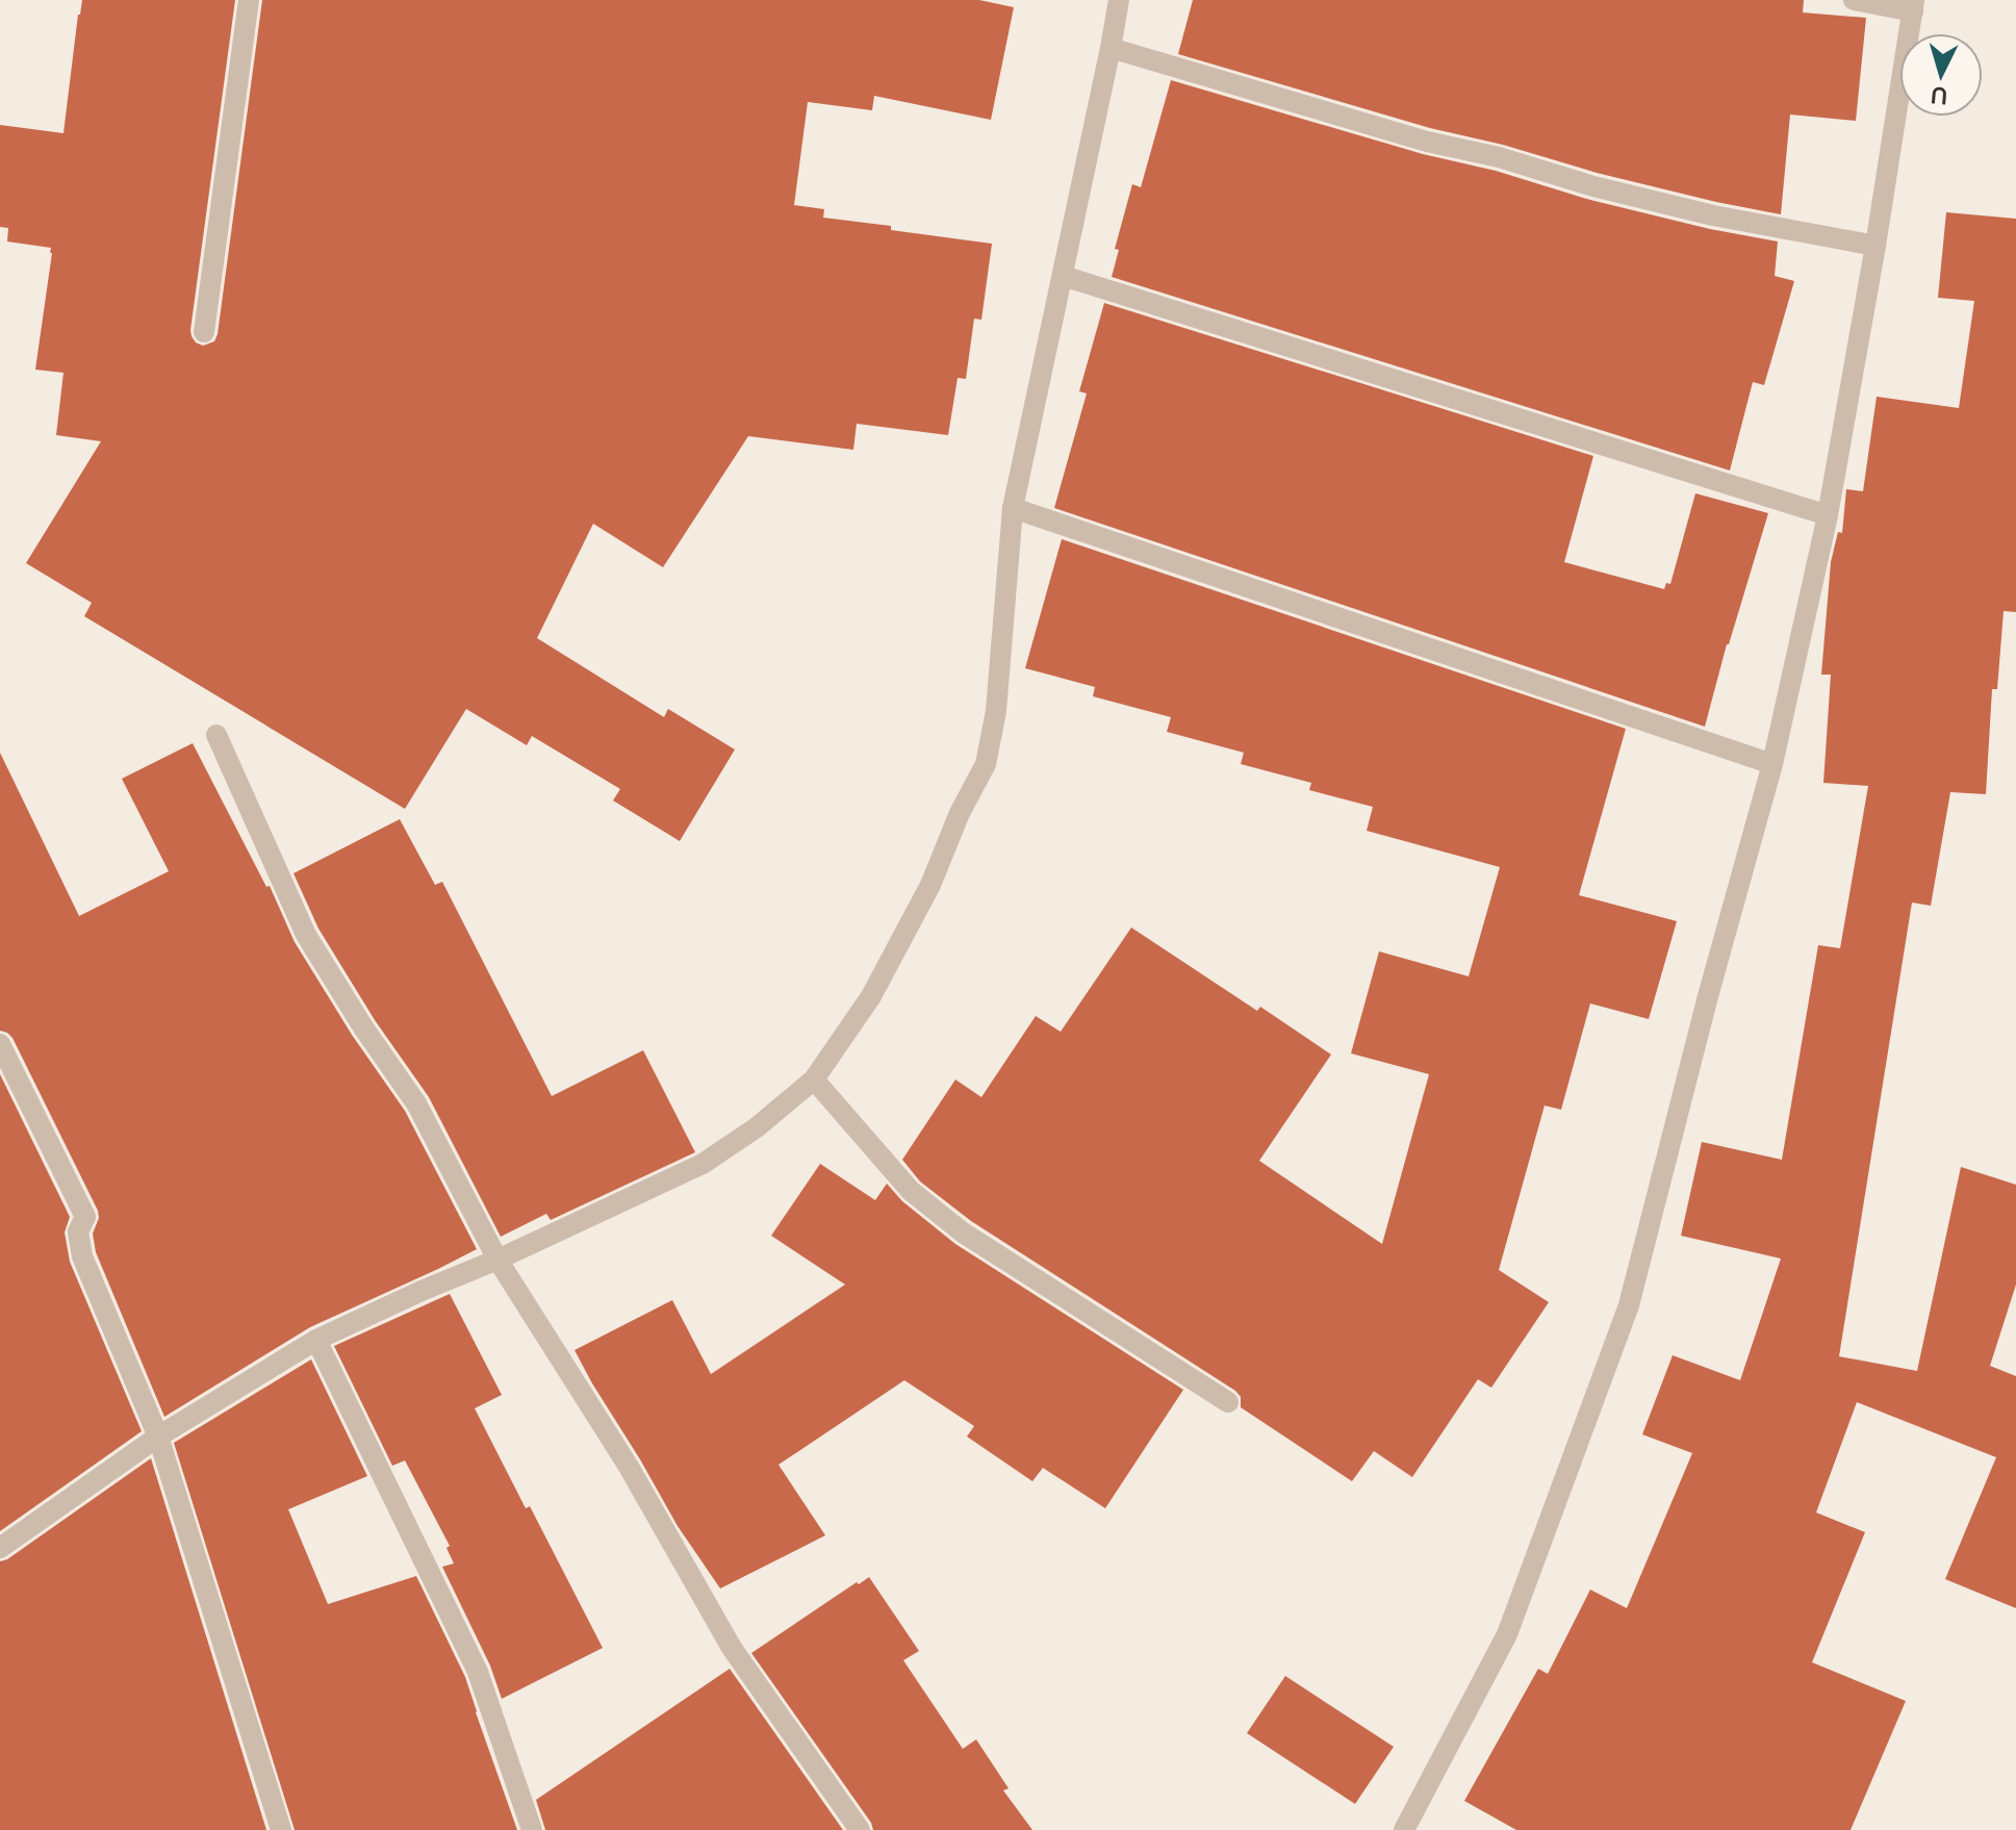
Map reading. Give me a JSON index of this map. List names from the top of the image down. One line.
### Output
{"north":"bottom"}
